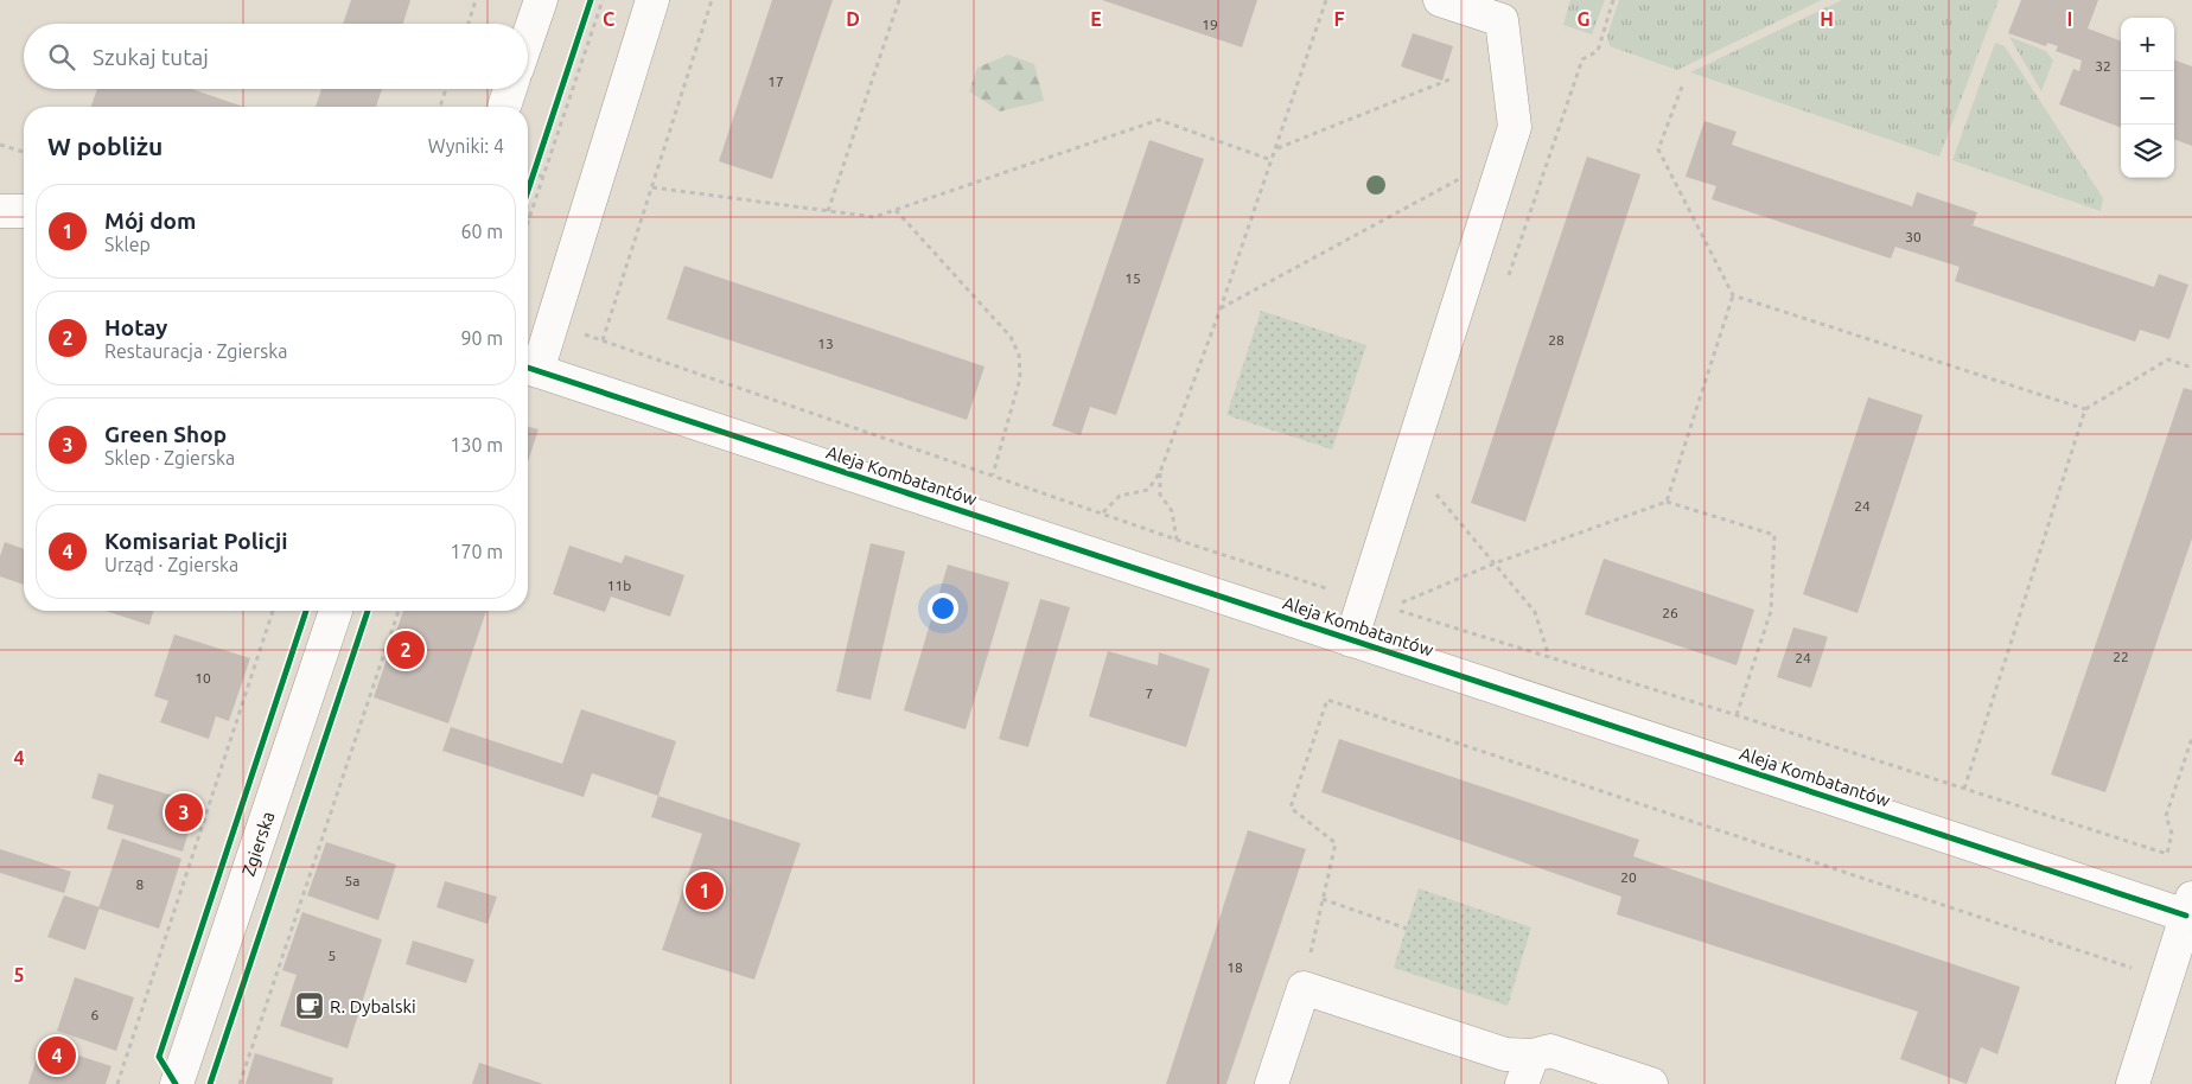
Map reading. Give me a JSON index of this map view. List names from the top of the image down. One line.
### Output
{"streets":{"street":["Aleja Kombatantów","Zgierska"]},"places":{"cafe":["R. Dybalski"]},"house_numbers":["19","32","17","30","15","28","13","24","11b","26","22","24","10","7","20","5a","8","5","18","6"],"page":{"map_buttons":["+","−"],"search":"Szukaj tutaj","heading":["W pobliżu","Wyniki: 4"],"list":[{"mark":"1","name":"Mój dom","note":"Sklep","value":"60 m"},{"mark":"2","name":"Hotay","note":"Restauracja · Zgierska","value":"90 m"},{"mark":"3","name":"Green Shop","note":"Sklep · Zgierska","value":"130 m"},{"mark":"4","name":"Komisariat Policji","note":"Urząd · Zgierska","value":"170 m"}],"pins":["2","3","1","4"]},"grid":{"columns":["C","D","E","F","G","H","I"],"rows":["4","5"]}}
